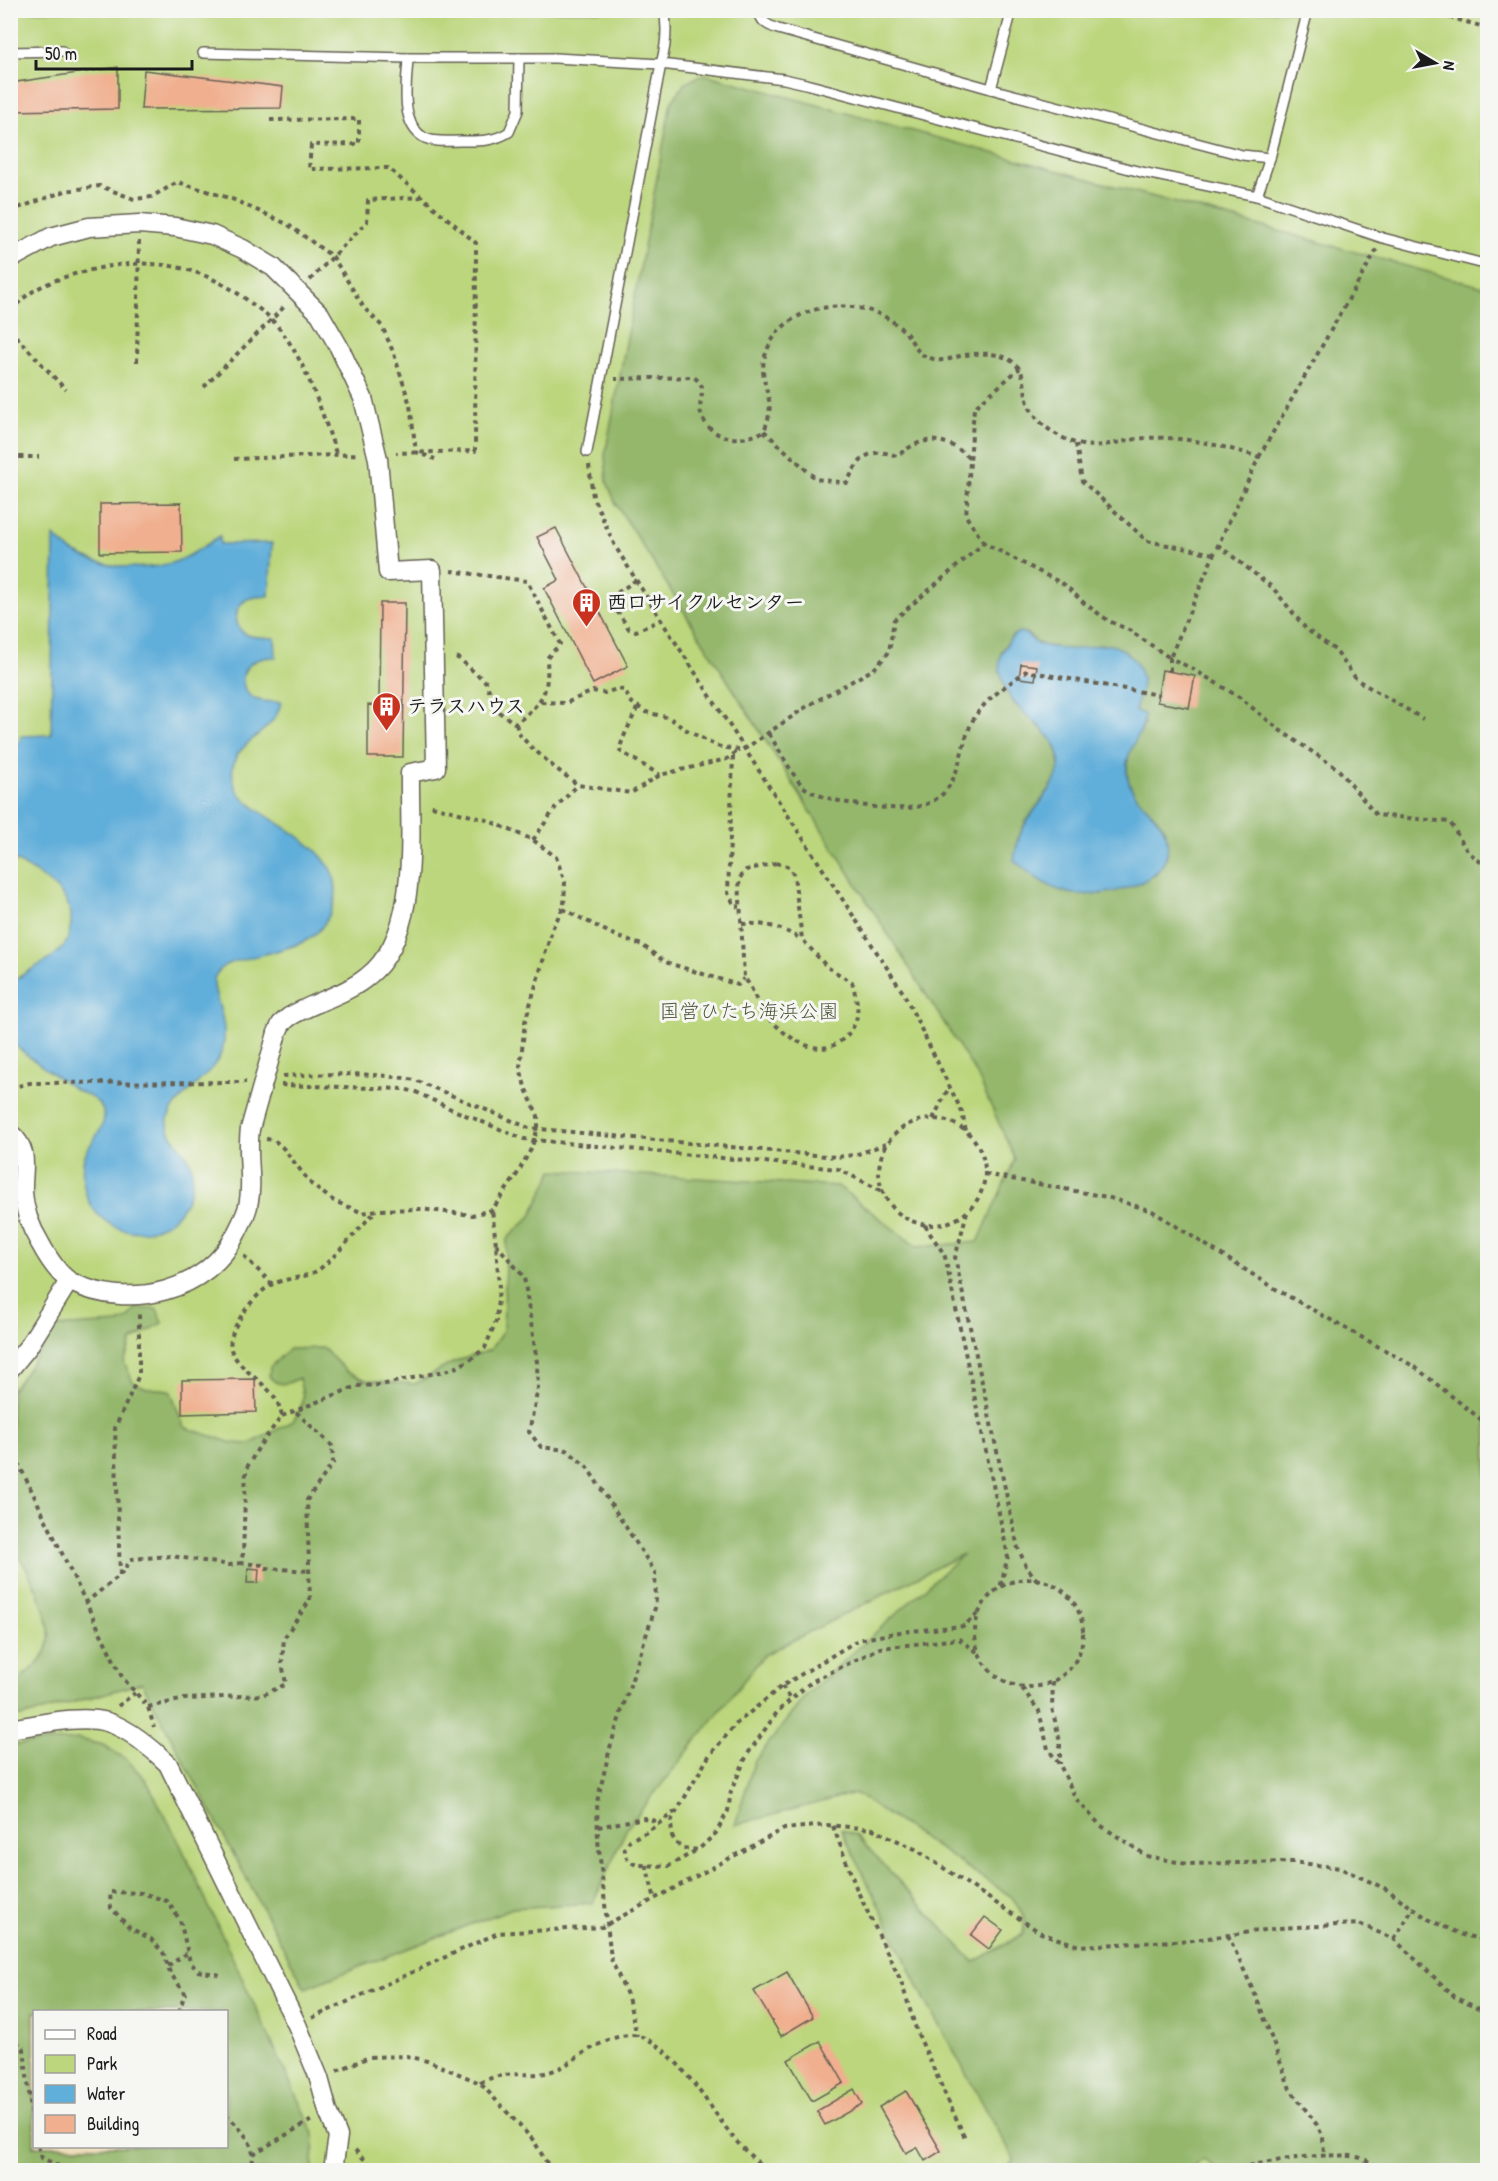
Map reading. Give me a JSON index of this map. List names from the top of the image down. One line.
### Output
{"parks":["国営ひたち海浜公園"],"places":{"building":["西口サイクルセンター","テラスハウス"]},"legend":["Road","Park","Water","Building"],"scale_bar":"50 m","north":"right"}
